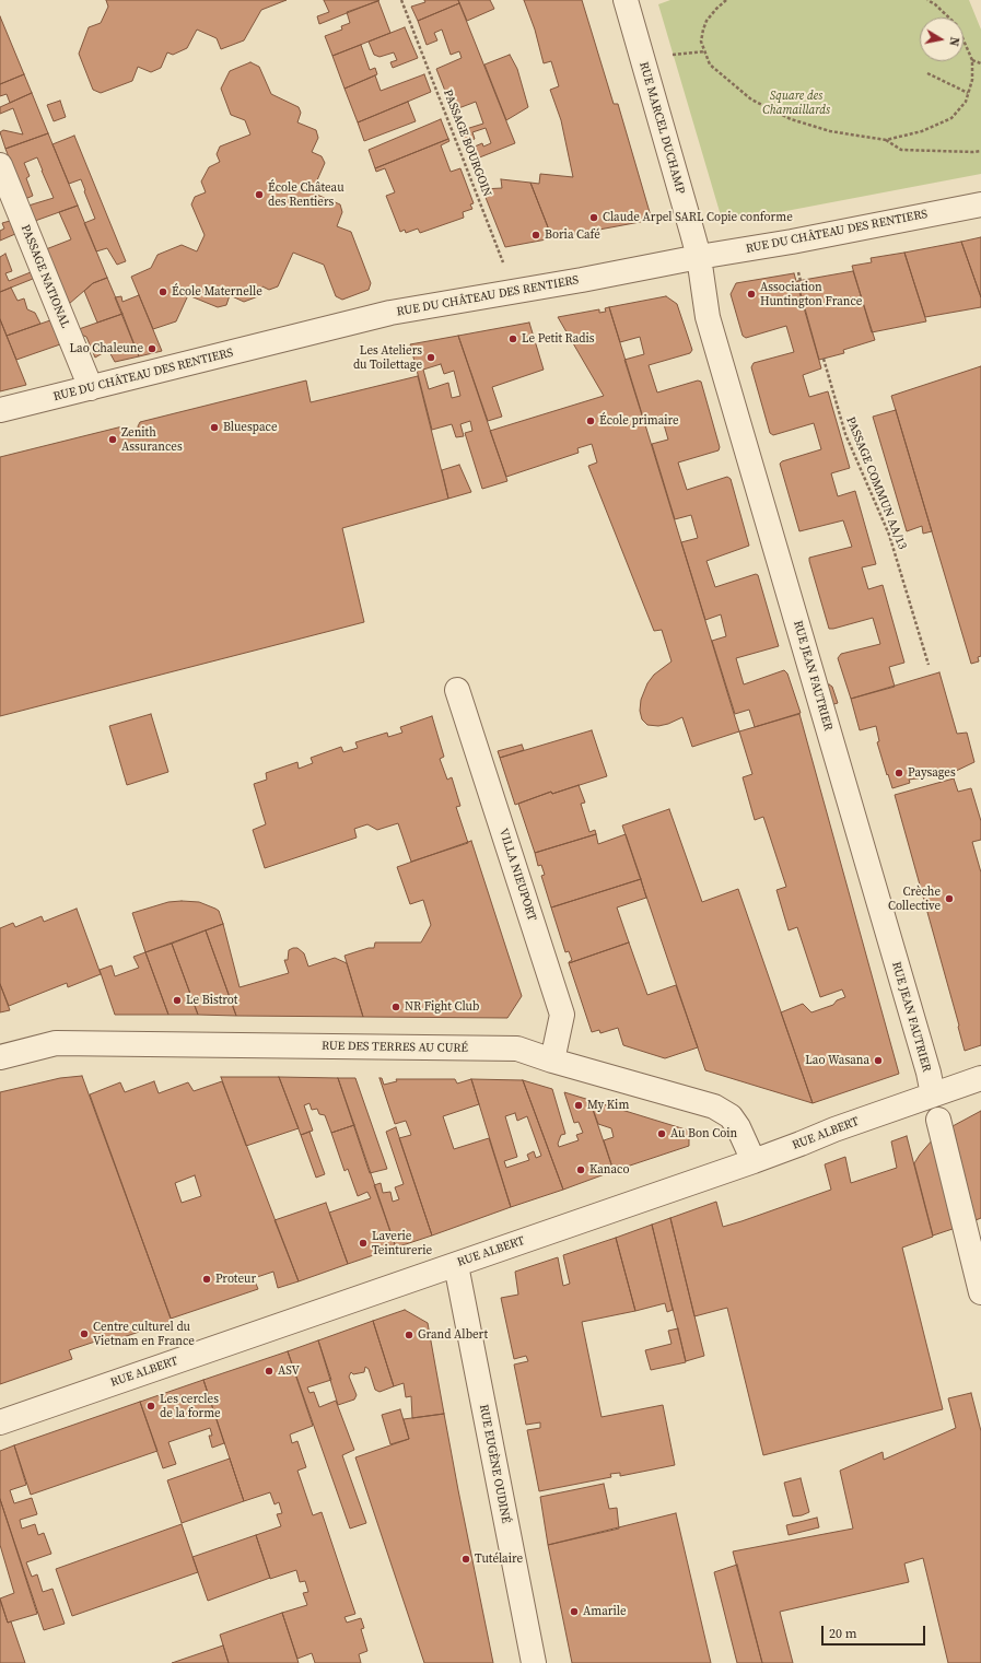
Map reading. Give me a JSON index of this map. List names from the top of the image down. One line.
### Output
{"streets":{"street":["RUE MARCEL DUCHAMP","RUE DU CHÂTEAU DES RENTIERS","PASSAGE NATIONAL","RUE JEAN FAUTRIER","VILLA NIEUPORT","RUE DES TERRES AU CURÉ","RUE ALBERT","RUE EUGÈNE OUDINÉ"],"path":["PASSAGE BOURGOIN","PASSAGE COMMUN AA/13"]},"crossings":[["RUE MARCEL DUCHAMP","RUE DU CHÂTEAU DES RENTIERS"],["RUE MARCEL DUCHAMP","RUE JEAN FAUTRIER"],["PASSAGE BOURGOIN","RUE DU CHÂTEAU DES RENTIERS"],["RUE DU CHÂTEAU DES RENTIERS","PASSAGE NATIONAL"],["RUE DU CHÂTEAU DES RENTIERS","RUE JEAN FAUTRIER"],["RUE JEAN FAUTRIER","RUE ALBERT"],["VILLA NIEUPORT","RUE DES TERRES AU CURÉ"],["RUE DES TERRES AU CURÉ","RUE ALBERT"],["RUE ALBERT","RUE EUGÈNE OUDINÉ"]],"parks":["Square des Chamaillards"],"places":["École Château des Rentiers","Claude Arpel SARL Copie conforme","Boria Café","École Maternelle","Association Huntington France","Le Petit Radis","Lao Chaleune","Les Ateliers du Toilettage","École primaire","Bluespace","Zenith Assurances","Paysages","Crèche Collective","Le Bistrot","NR Fight Club","Lao Wasana","My Kim","Au Bon Coin","Kanaco","Laverie Teinturerie","Proteur","Centre culturel du Vietnam en France","Grand Albert","ASV","Les cercles de la forme","Tutélaire","Amarile"],"scale_bar":"20 m","north":"right"}
